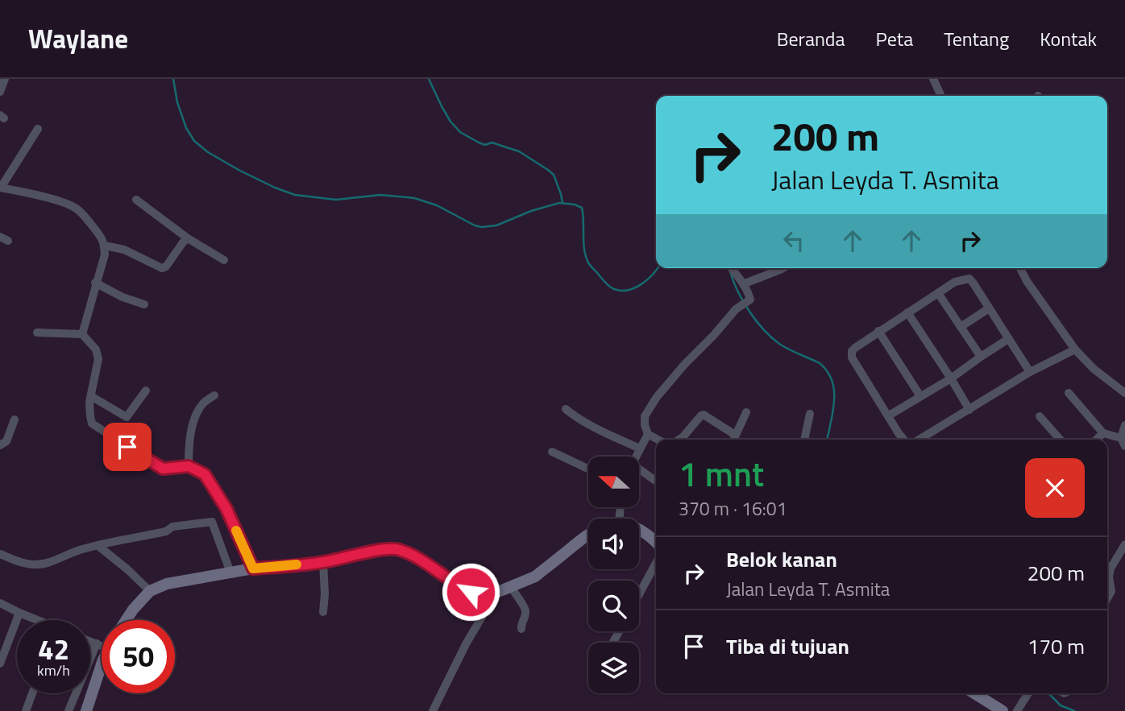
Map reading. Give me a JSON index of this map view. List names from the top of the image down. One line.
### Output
{"north":"left","page":{"header":"Waylane","nav":["Beranda","Peta","Tentang","Kontak"],"turn":["200 m","Jalan Leyda T. Asmita"],"heading":["1 mnt","370 m · 16:01"],"list":[{"name":"Belok kanan","note":"Jalan Leyda T. Asmita","value":"200 m"},{"name":"Tiba di tujuan","value":"170 m"}],"speed":"42 km/h","limit":"50"}}
